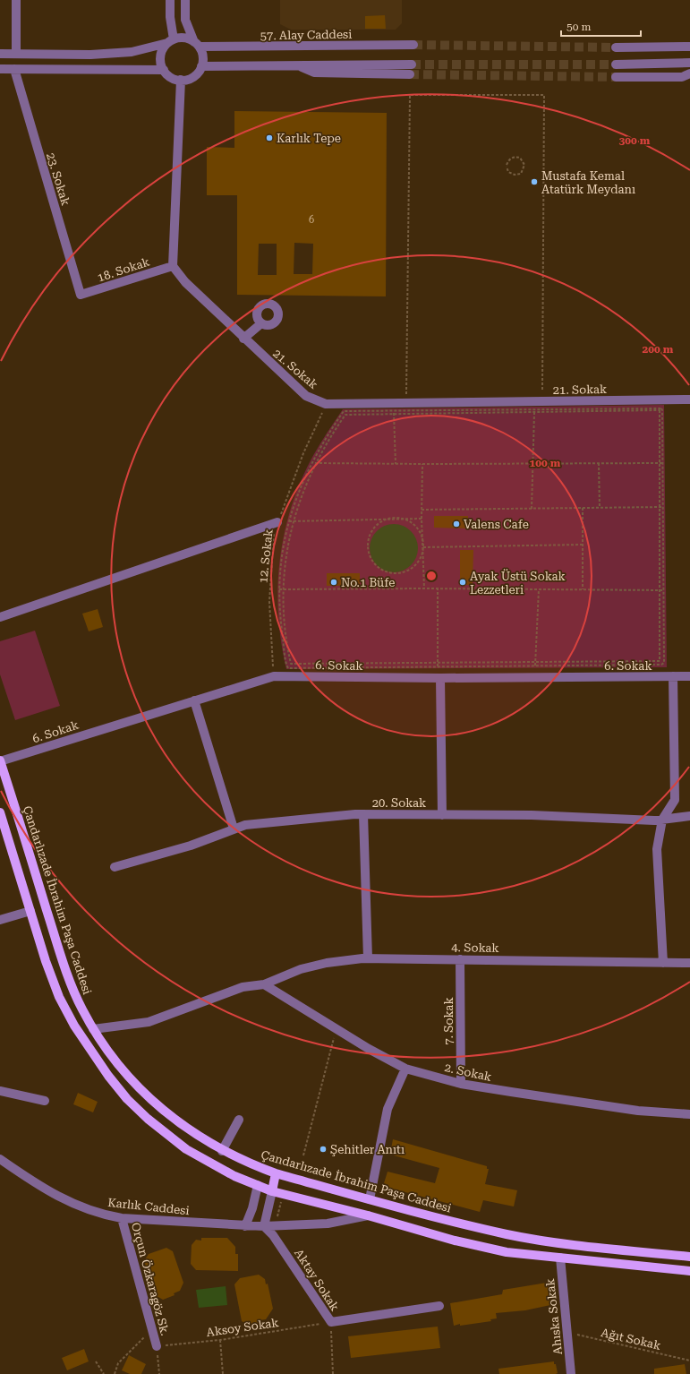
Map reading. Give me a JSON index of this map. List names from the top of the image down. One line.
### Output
{"streets":{"main road":["Çandarlızade İbrahim Paşa Caddesi"],"street":["57. Alay Caddesi","23. Sokak","18. Sokak","21. Sokak","6. Sokak","20. Sokak","4. Sokak","7. Sokak","2. Sokak","Karlık Caddesi","Orçun Özkaragöz Sk.","Aktay Sokak","Ahıska Sokak"],"path":["12. Sokak","Aksoy Sokak","Ağıt Sokak"]},"crossings":[["23. Sokak","18. Sokak"],["18. Sokak","21. Sokak"],["21. Sokak","12. Sokak"],["12. Sokak","6. Sokak"],["6. Sokak","Çandarlızade İbrahim Paşa Caddesi"],["Çandarlızade İbrahim Paşa Caddesi","4. Sokak"],["4. Sokak","7. Sokak"],["4. Sokak","2. Sokak"],["7. Sokak","2. Sokak"],["Karlık Caddesi","Orçun Özkaragöz Sk."],["Karlık Caddesi","Aktay Sokak"],["Orçun Özkaragöz Sk.","Aksoy Sokak"],["Aktay Sokak","Aksoy Sokak"],["Ahıska Sokak","Ağıt Sokak"]],"places":["Karlık Tepe","Mustafa Kemal Atatürk Meydanı","Valens Cafe","No.1 Büfe","Ayak Üstü Sokak Lezzetleri","Şehitler Anıtı"],"house_numbers":["6"],"scale_bar":"50 m","rings":["300 m","200 m","100 m"]}
